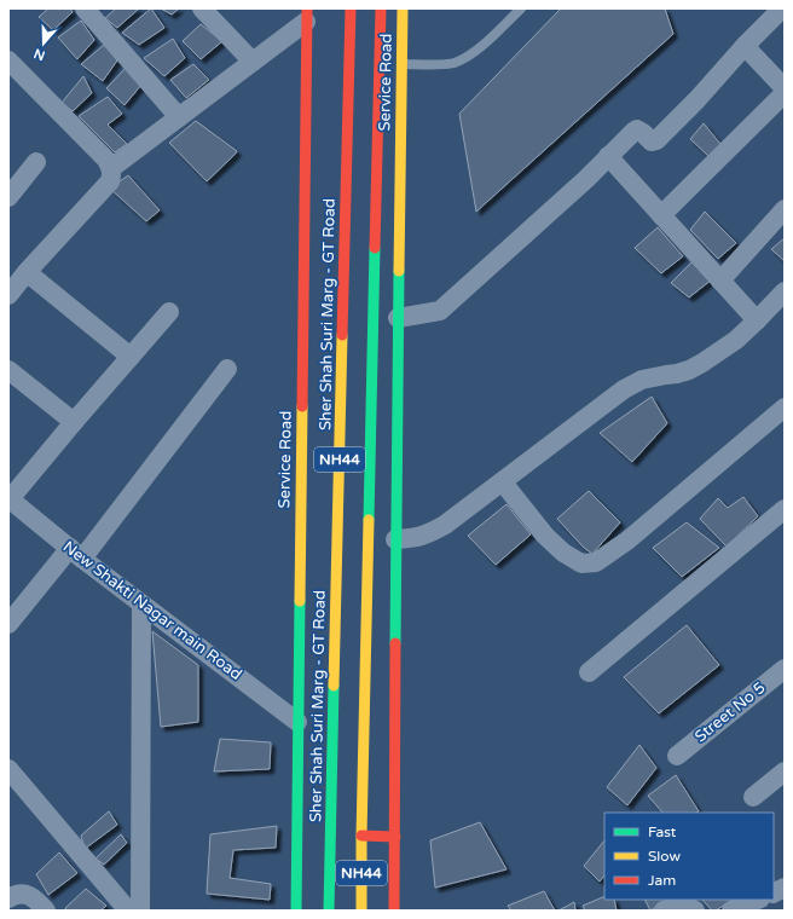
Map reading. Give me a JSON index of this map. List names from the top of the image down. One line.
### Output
{"streets":{"main road":["Service Road","Sher Shah Suri Marg - GT Road","NH44"],"street":["New Shakti Nagar main Road","Street No 5"]},"crossings":[["Service Road","New Shakti Nagar main Road"]],"legend":["Fast","Slow","Jam"],"north":"bottom"}
